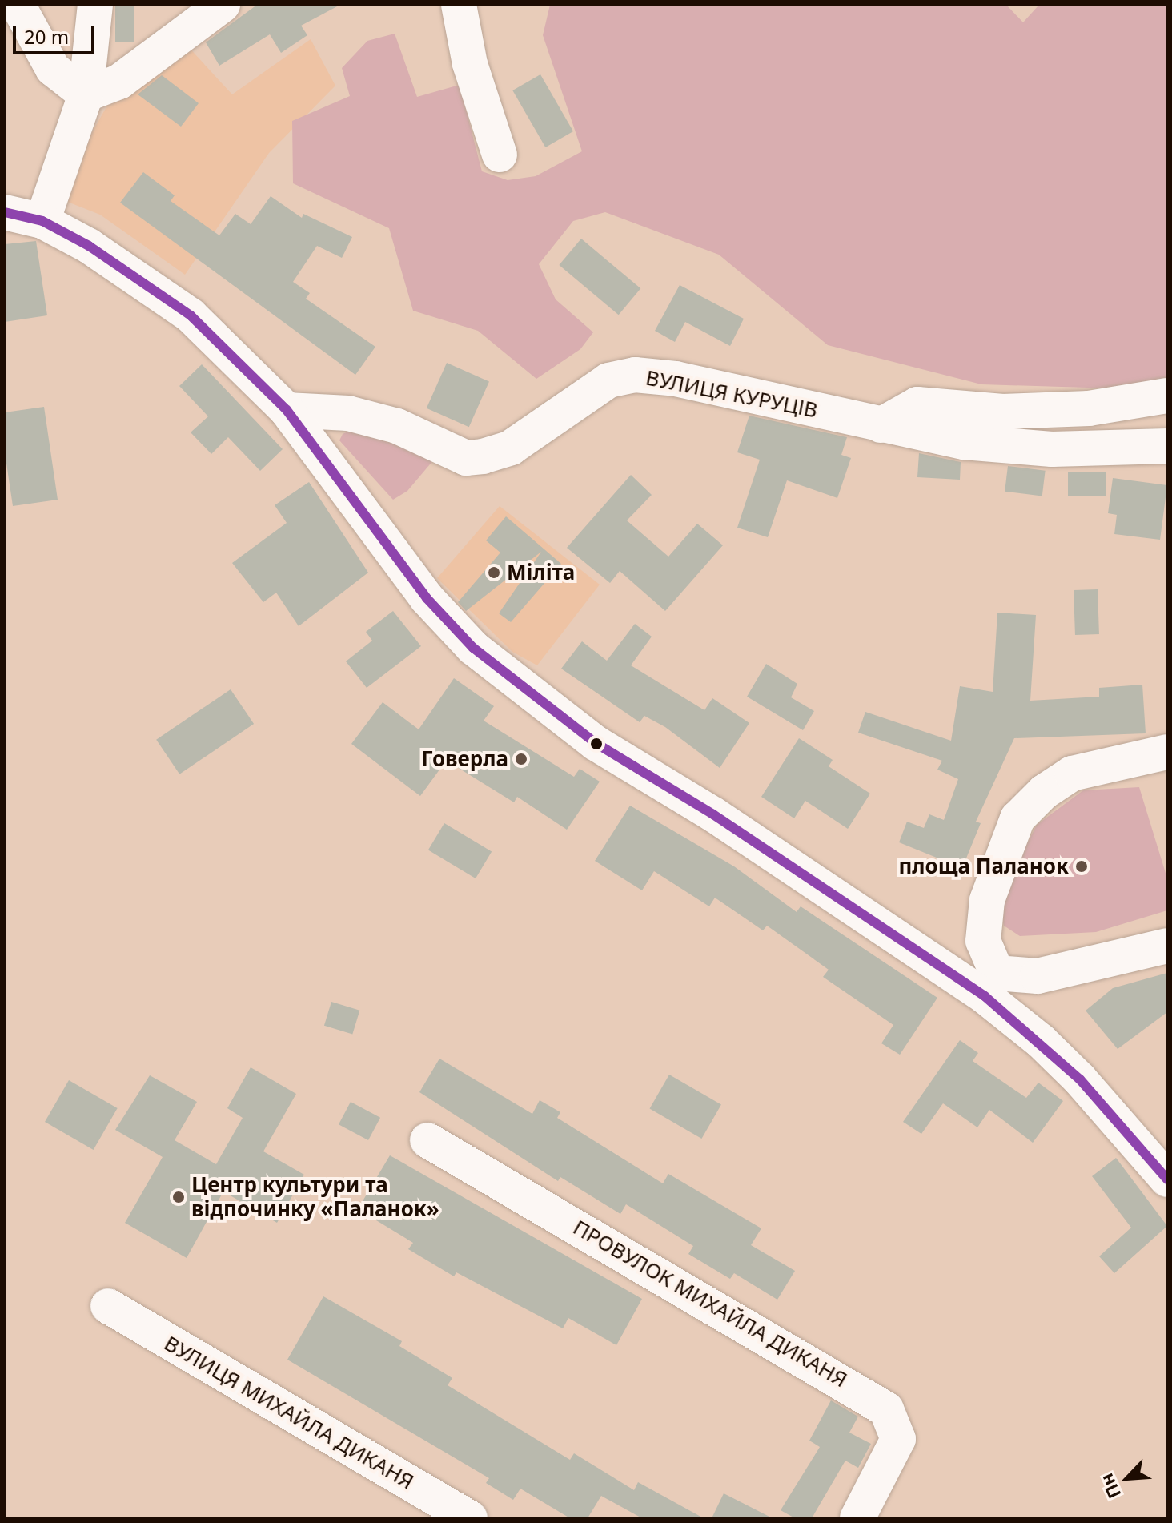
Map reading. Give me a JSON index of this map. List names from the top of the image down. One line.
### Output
{"streets":{"main road":["ВУЛИЦЯ КУРУЦІВ","ПРОВУЛОК МИХАЙЛА ДИКАНЯ","ВУЛИЦЯ МИХАЙЛА ДИКАНЯ"]},"places":["Міліта","Говерла","площа Паланок","Центр культури та відпочинку «Паланок»"],"scale_bar":"20 m","north":"bottom left"}
